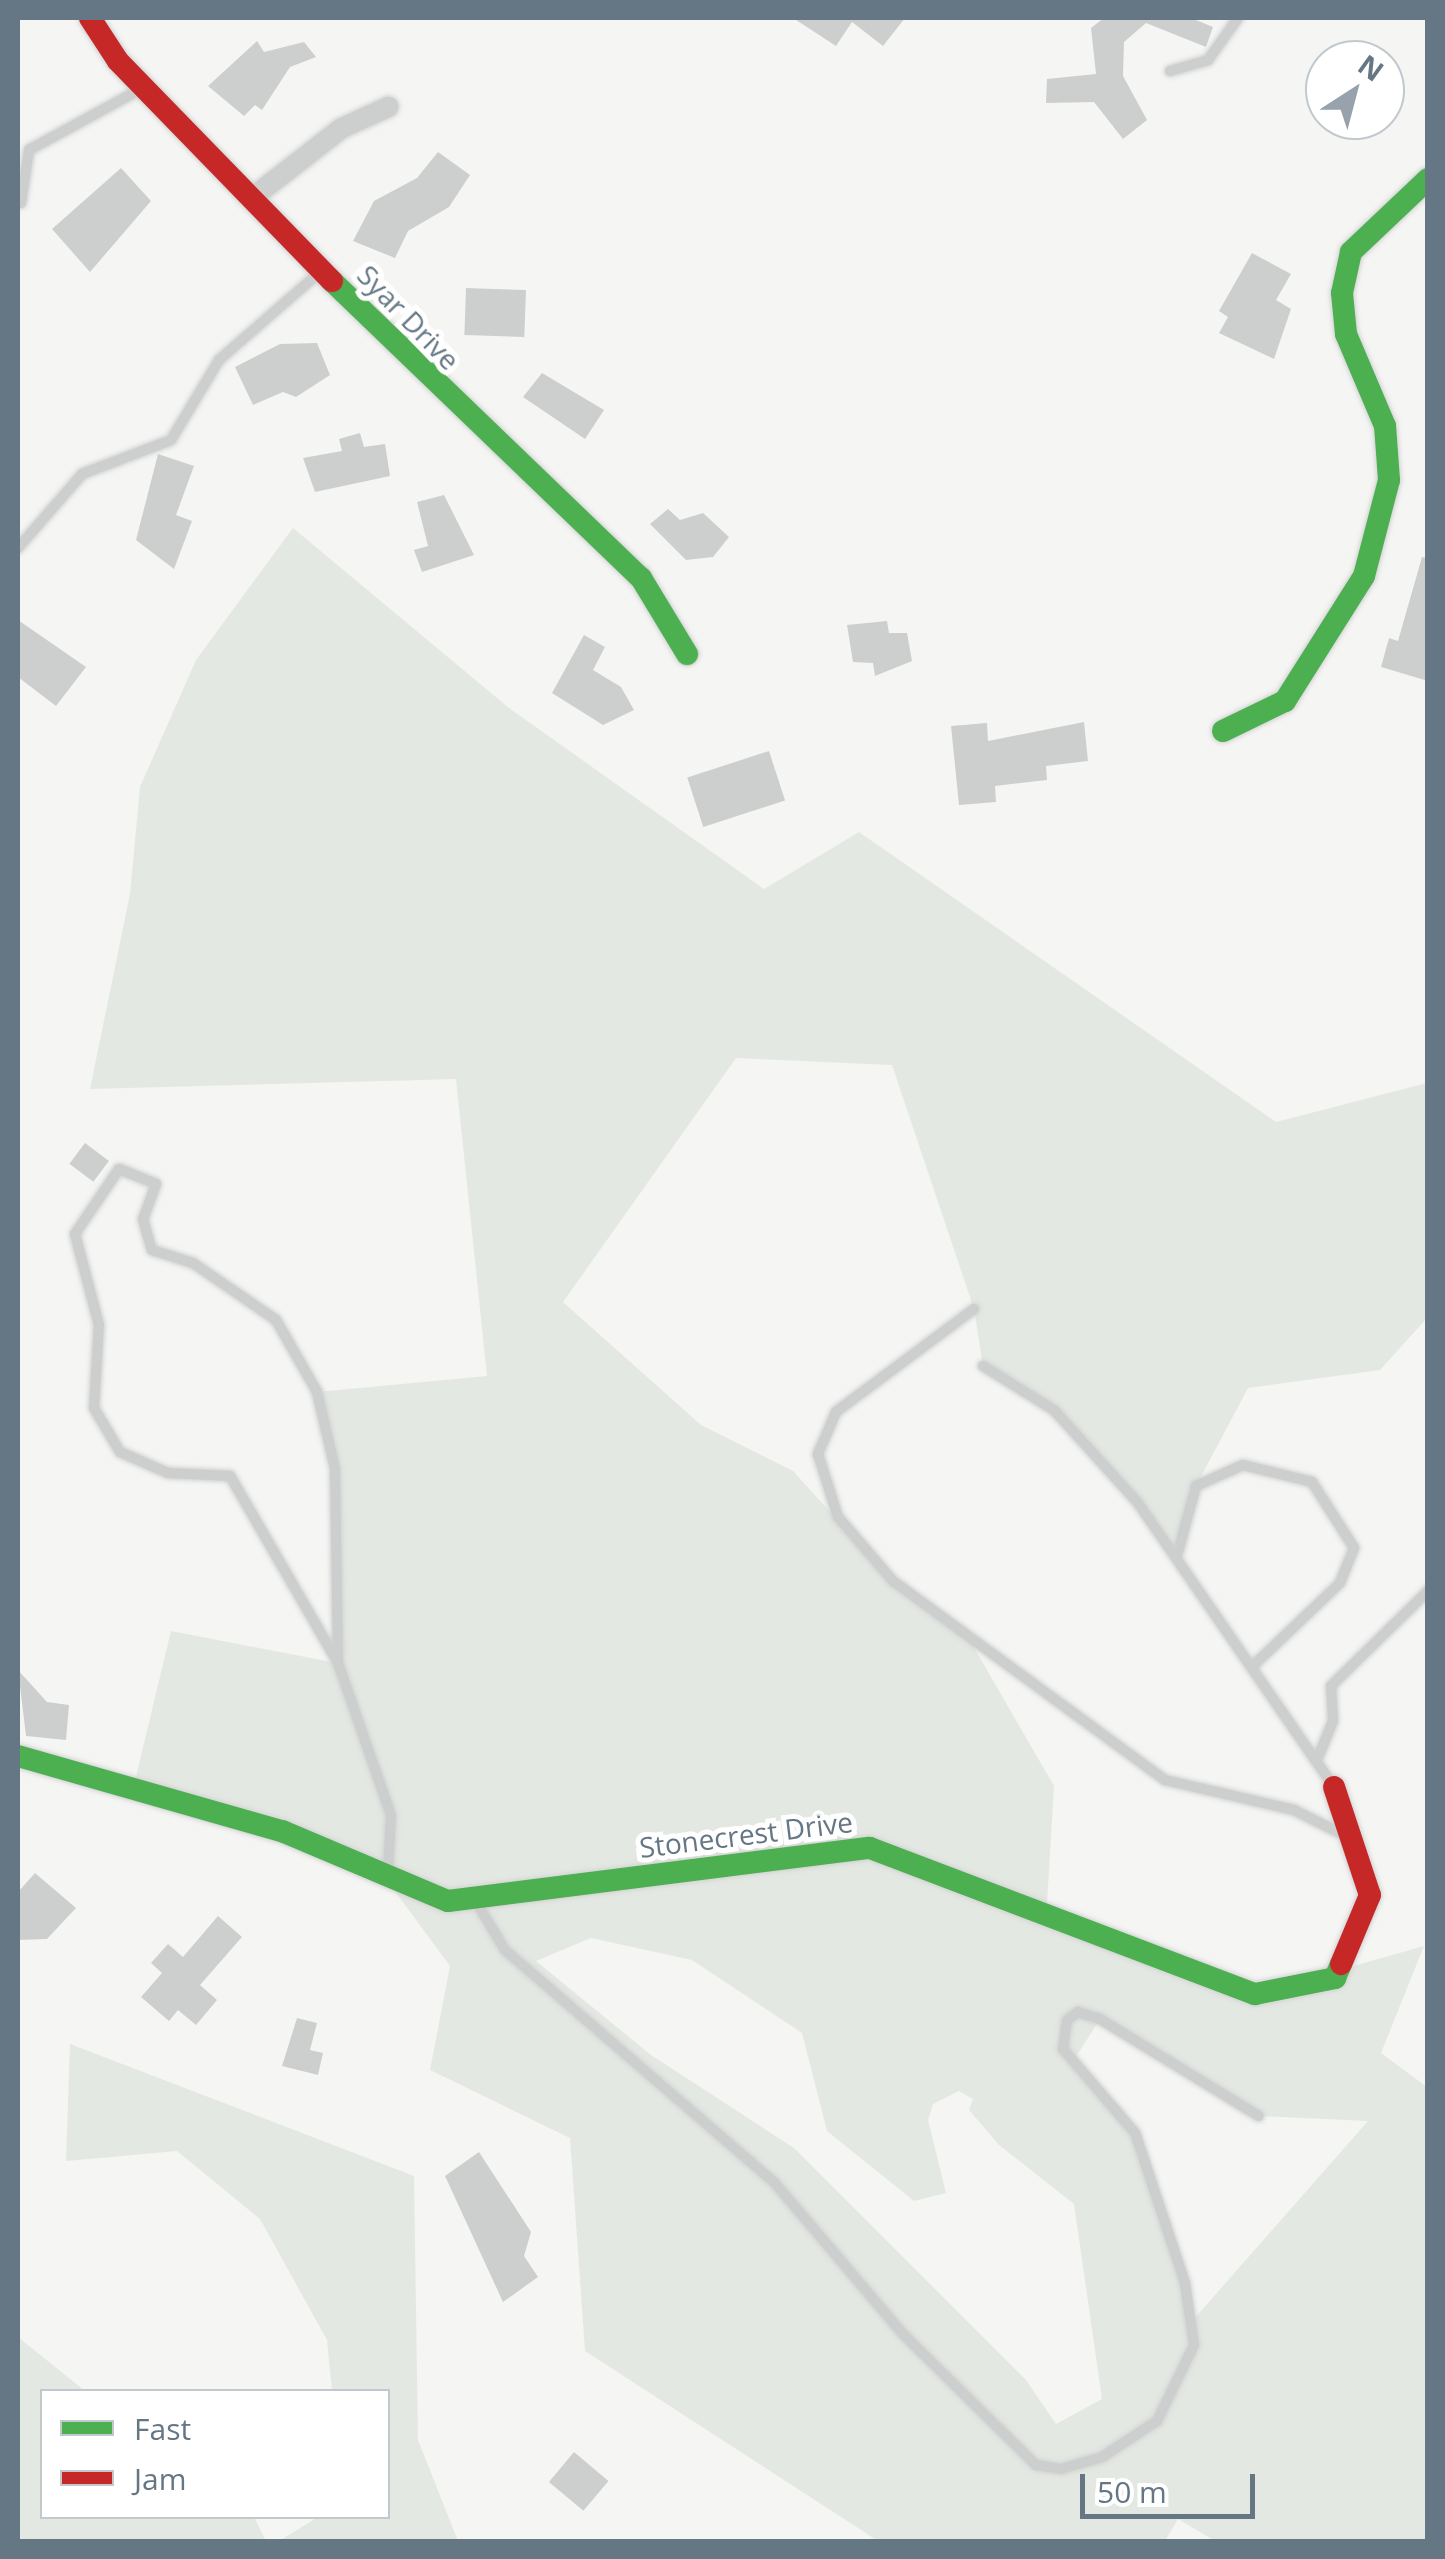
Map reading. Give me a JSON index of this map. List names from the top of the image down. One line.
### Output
{"streets":{"street":["Syar Drive","Stonecrest Drive"]},"legend":["Fast","Jam"],"scale_bar":"50 m","north":"top right"}
